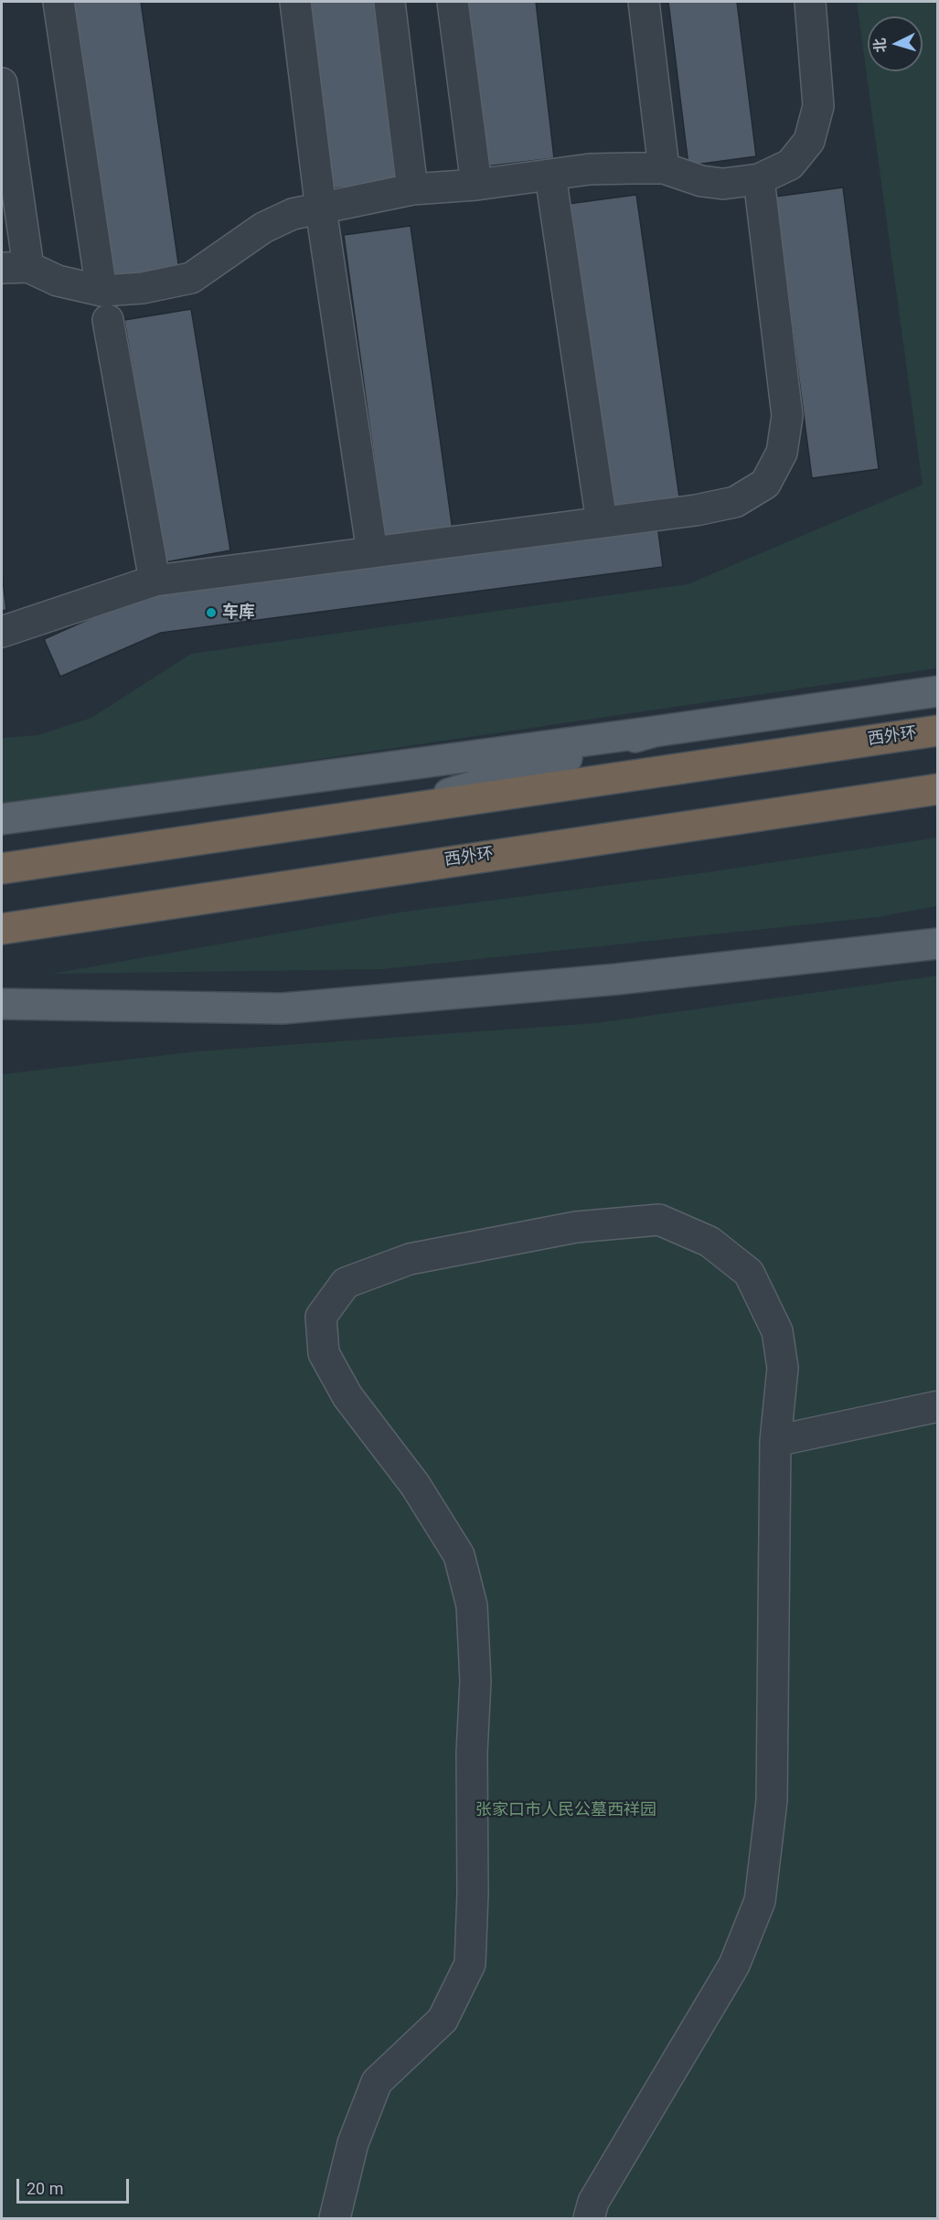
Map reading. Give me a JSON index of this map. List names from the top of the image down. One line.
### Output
{"streets":{"highway":["西外环"]},"parks":["张家口市人民公墓西祥园"],"places":["车库"],"scale_bar":"20 m","north":"left"}
